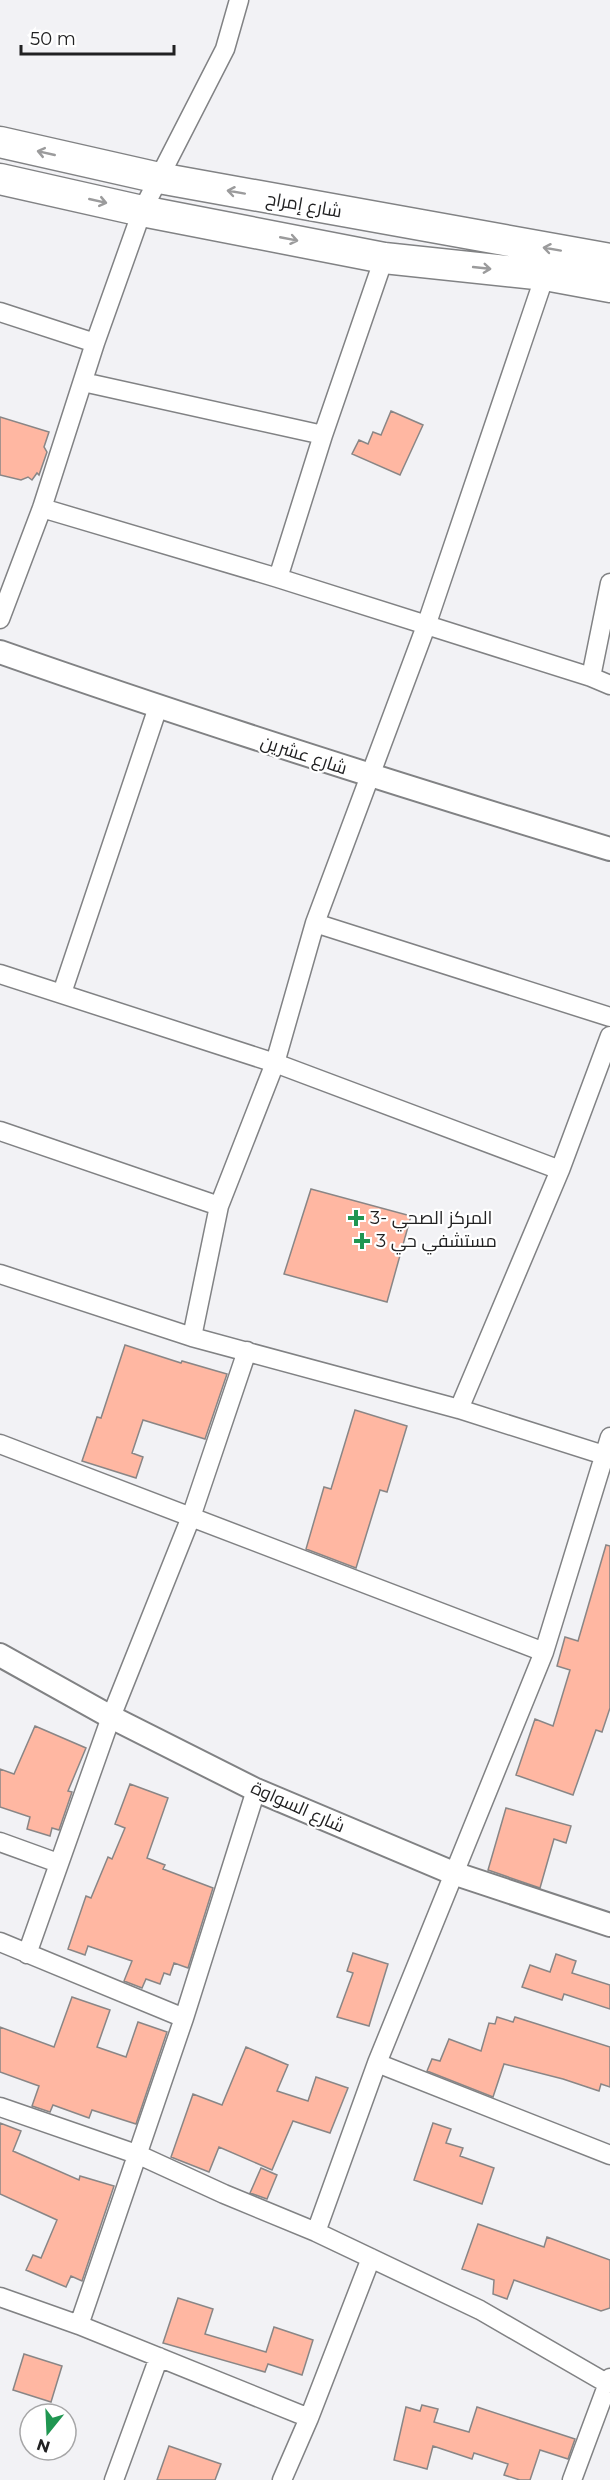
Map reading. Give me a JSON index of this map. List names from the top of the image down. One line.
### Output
{"streets":{"main road":["شارع إمراح"],"street":["شارع عشرين","شارع السواوة"]},"places":{"health":["المركز الصحي -3","مستشفي حي 3"]},"scale_bar":"50 m","north":"bottom"}
